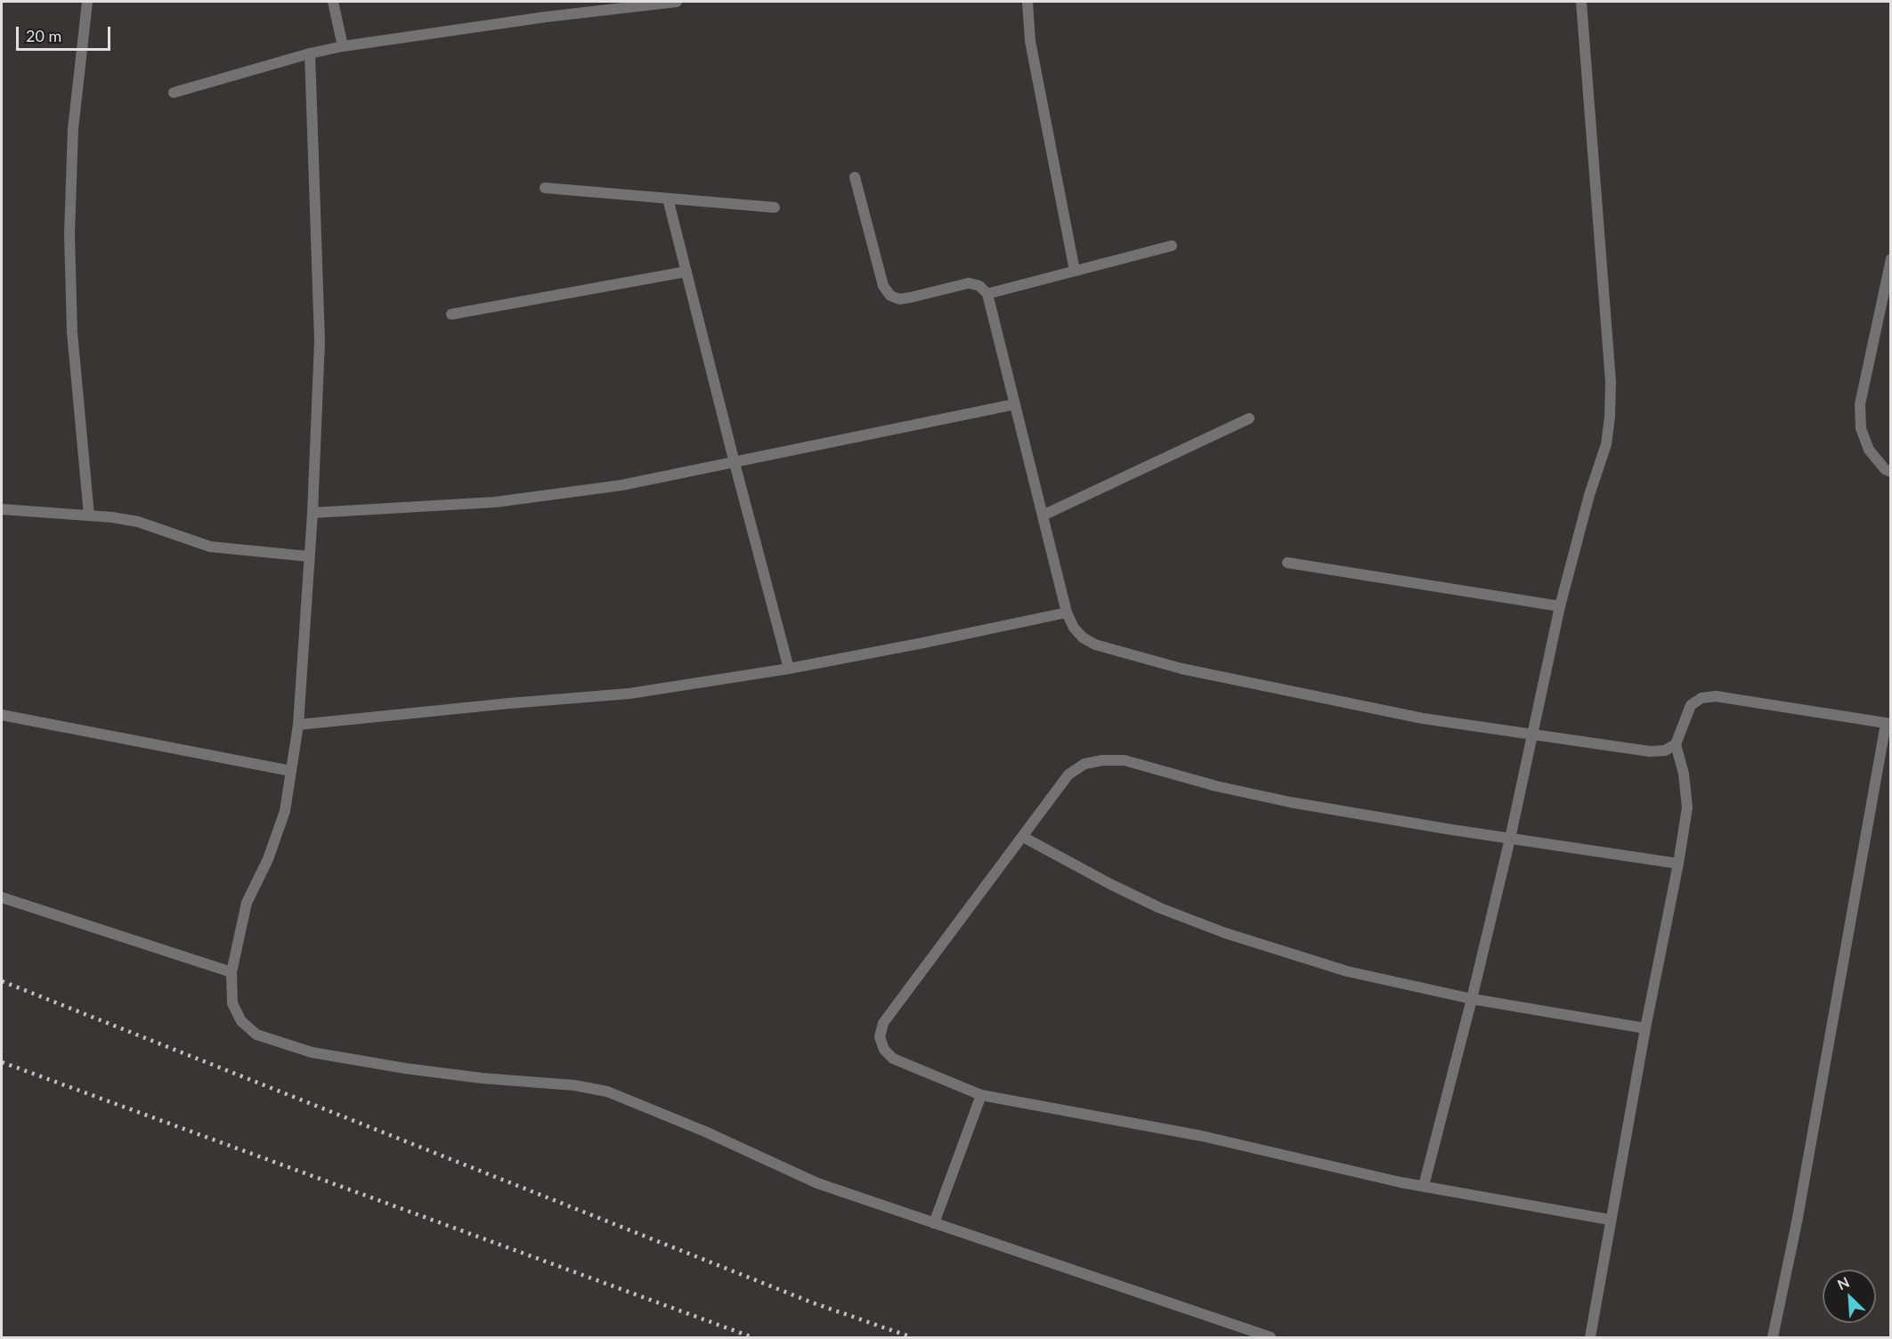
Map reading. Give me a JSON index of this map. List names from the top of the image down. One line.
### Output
{"scale_bar":"20 m","north":"top left"}
